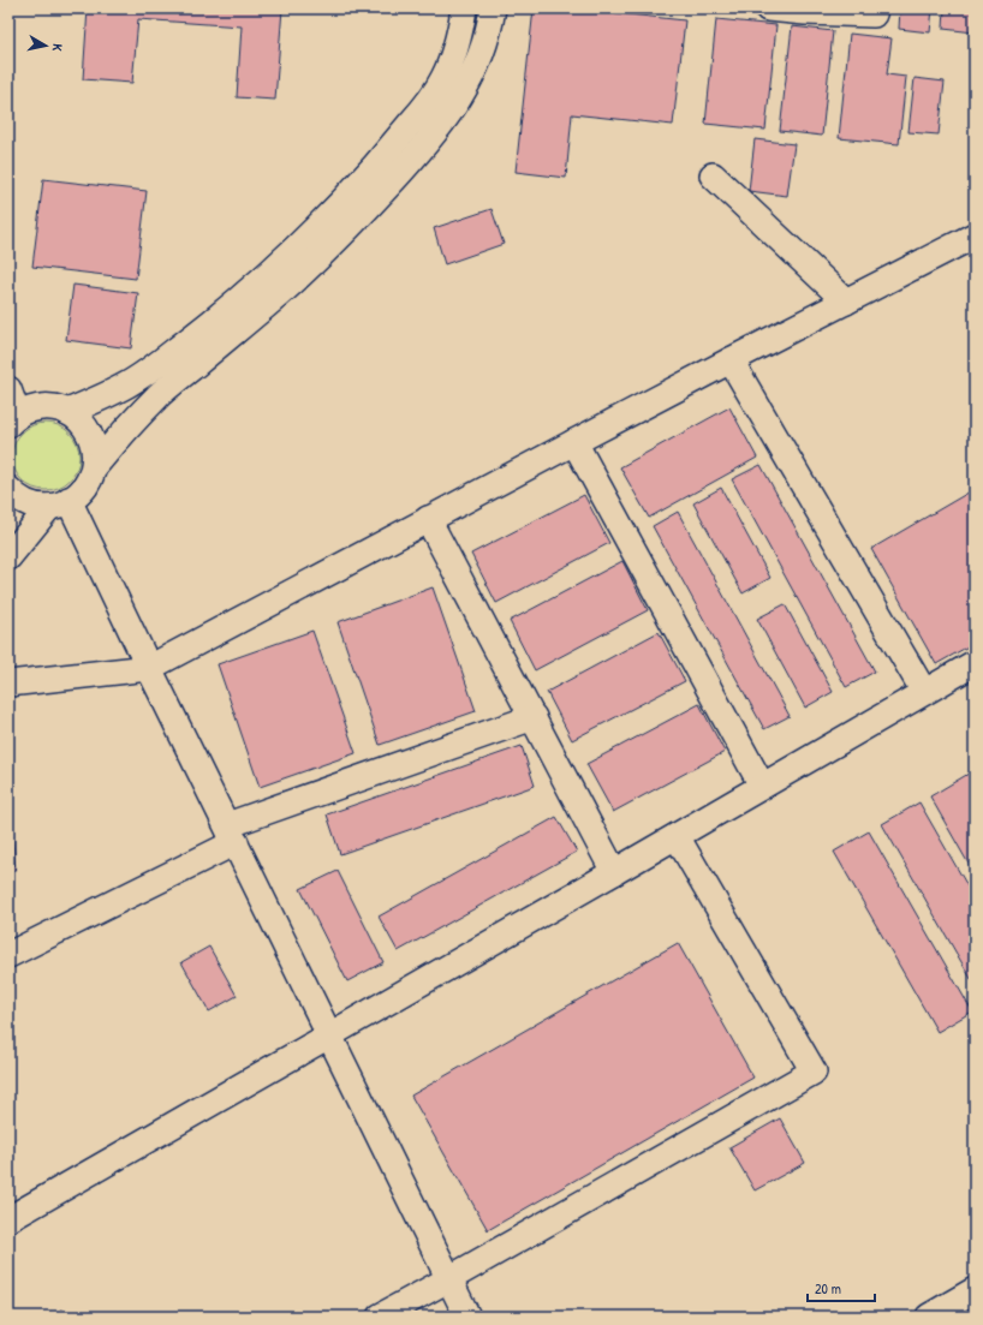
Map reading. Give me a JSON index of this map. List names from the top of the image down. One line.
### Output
{"scale_bar":"20 m","north":"right"}
